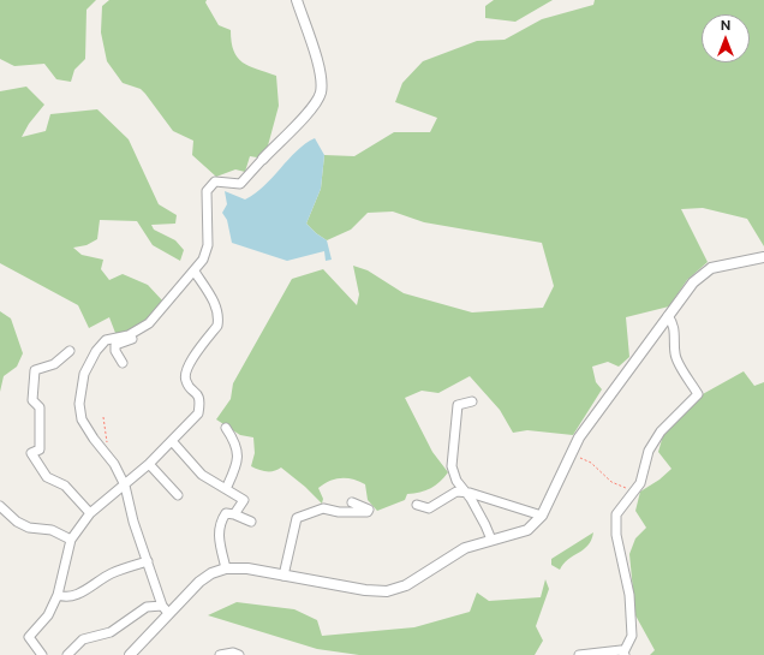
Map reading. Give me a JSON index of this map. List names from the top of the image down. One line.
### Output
{"north":"top"}
